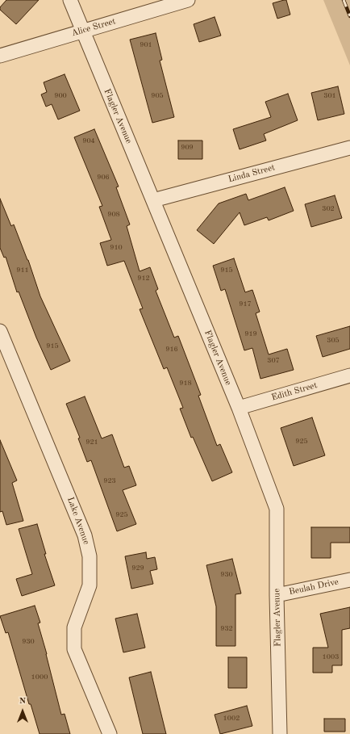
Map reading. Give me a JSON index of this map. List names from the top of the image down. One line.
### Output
{"streets":{"street":["Alice Street","Flagler Avenue","Linda Street","Edith Street","Lake Avenue","Beulah Drive"]},"crossings":[["Alice Street","Flagler Avenue"],["Flagler Avenue","Linda Street"],["Flagler Avenue","Edith Street"],["Flagler Avenue","Beulah Drive"]],"house_numbers":["901","900","905","301","904","909","906","302","908","910","911","915","912","917","919","305","915","916","307","918","925","921","923","925","929","930","932","930","1003","1000","1002"],"north":"top"}
